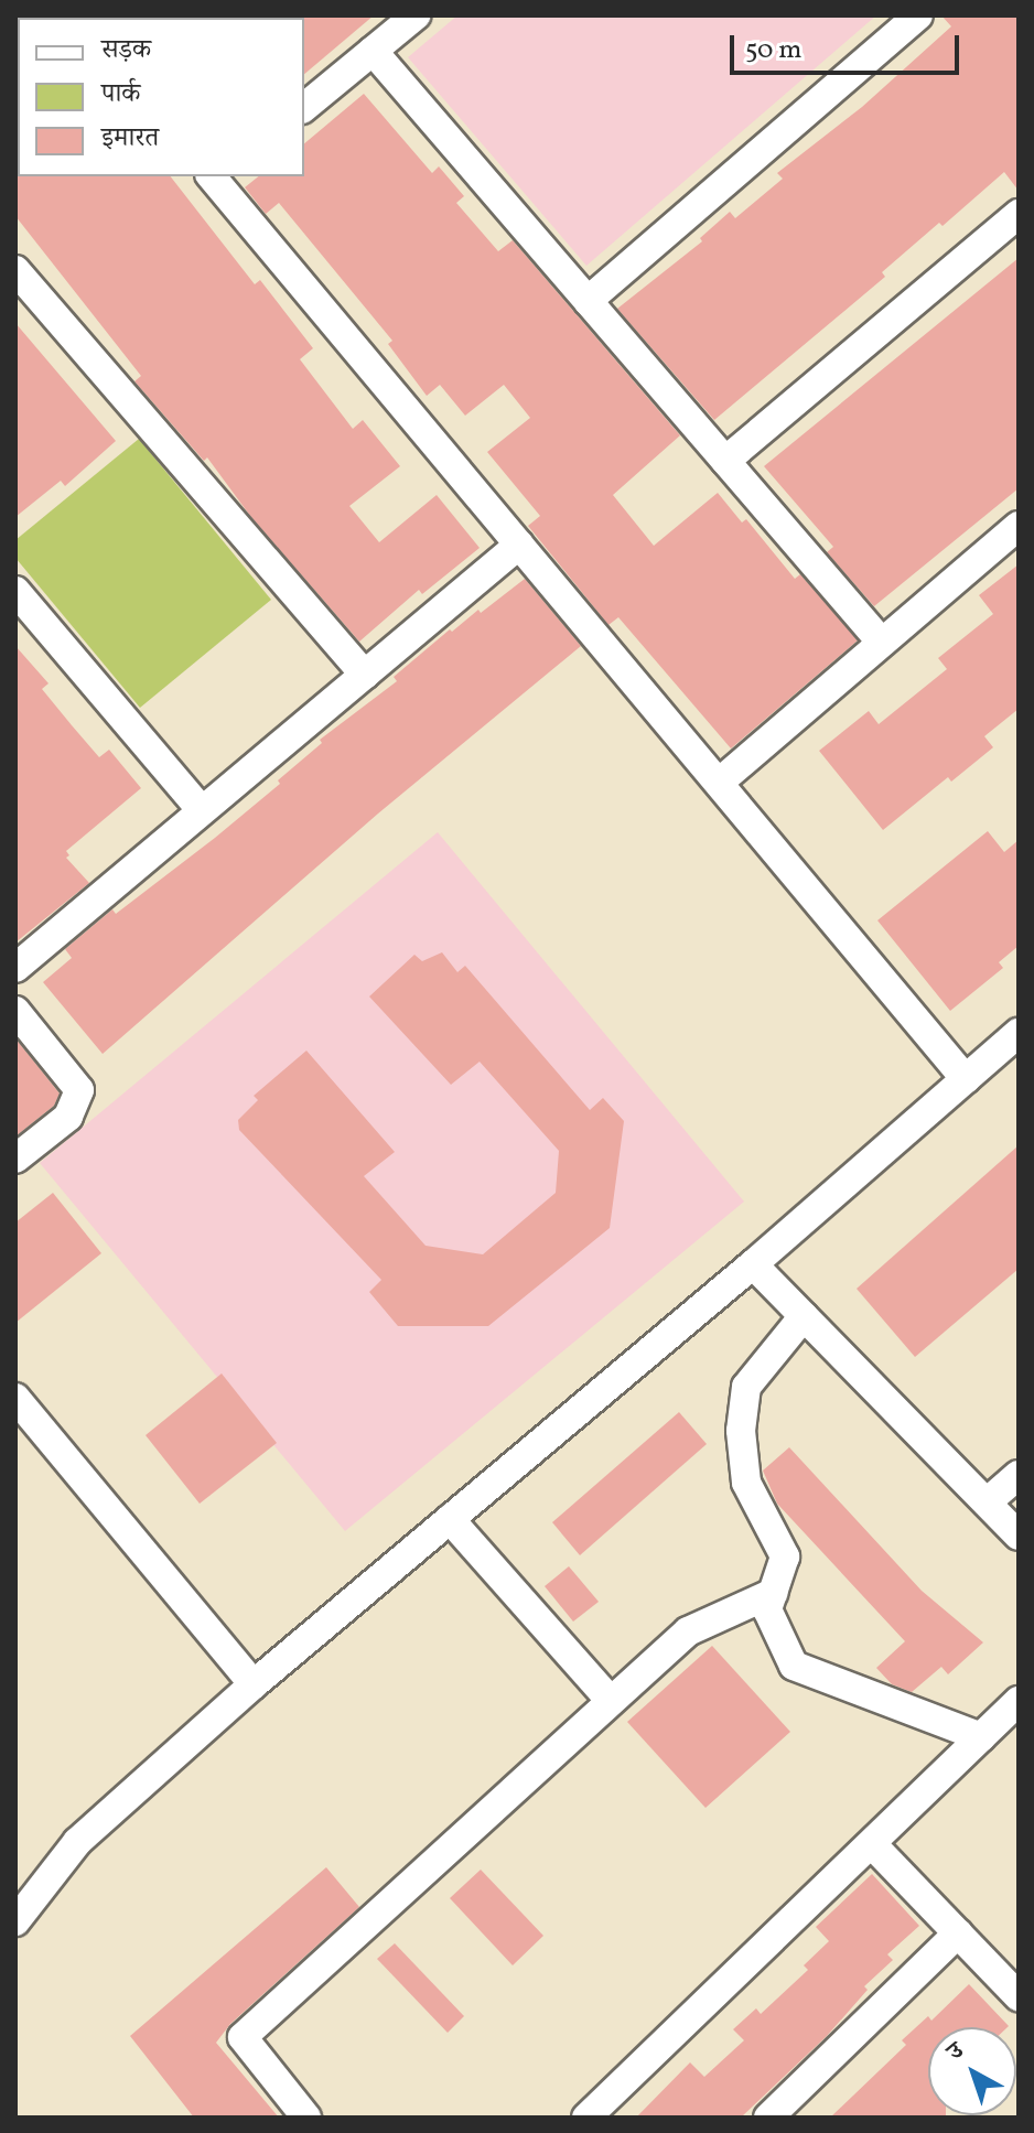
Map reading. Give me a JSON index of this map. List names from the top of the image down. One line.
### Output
{"legend":["सड़क","पार्क","इमारत"],"scale_bar":"50 m","north":"top left"}
